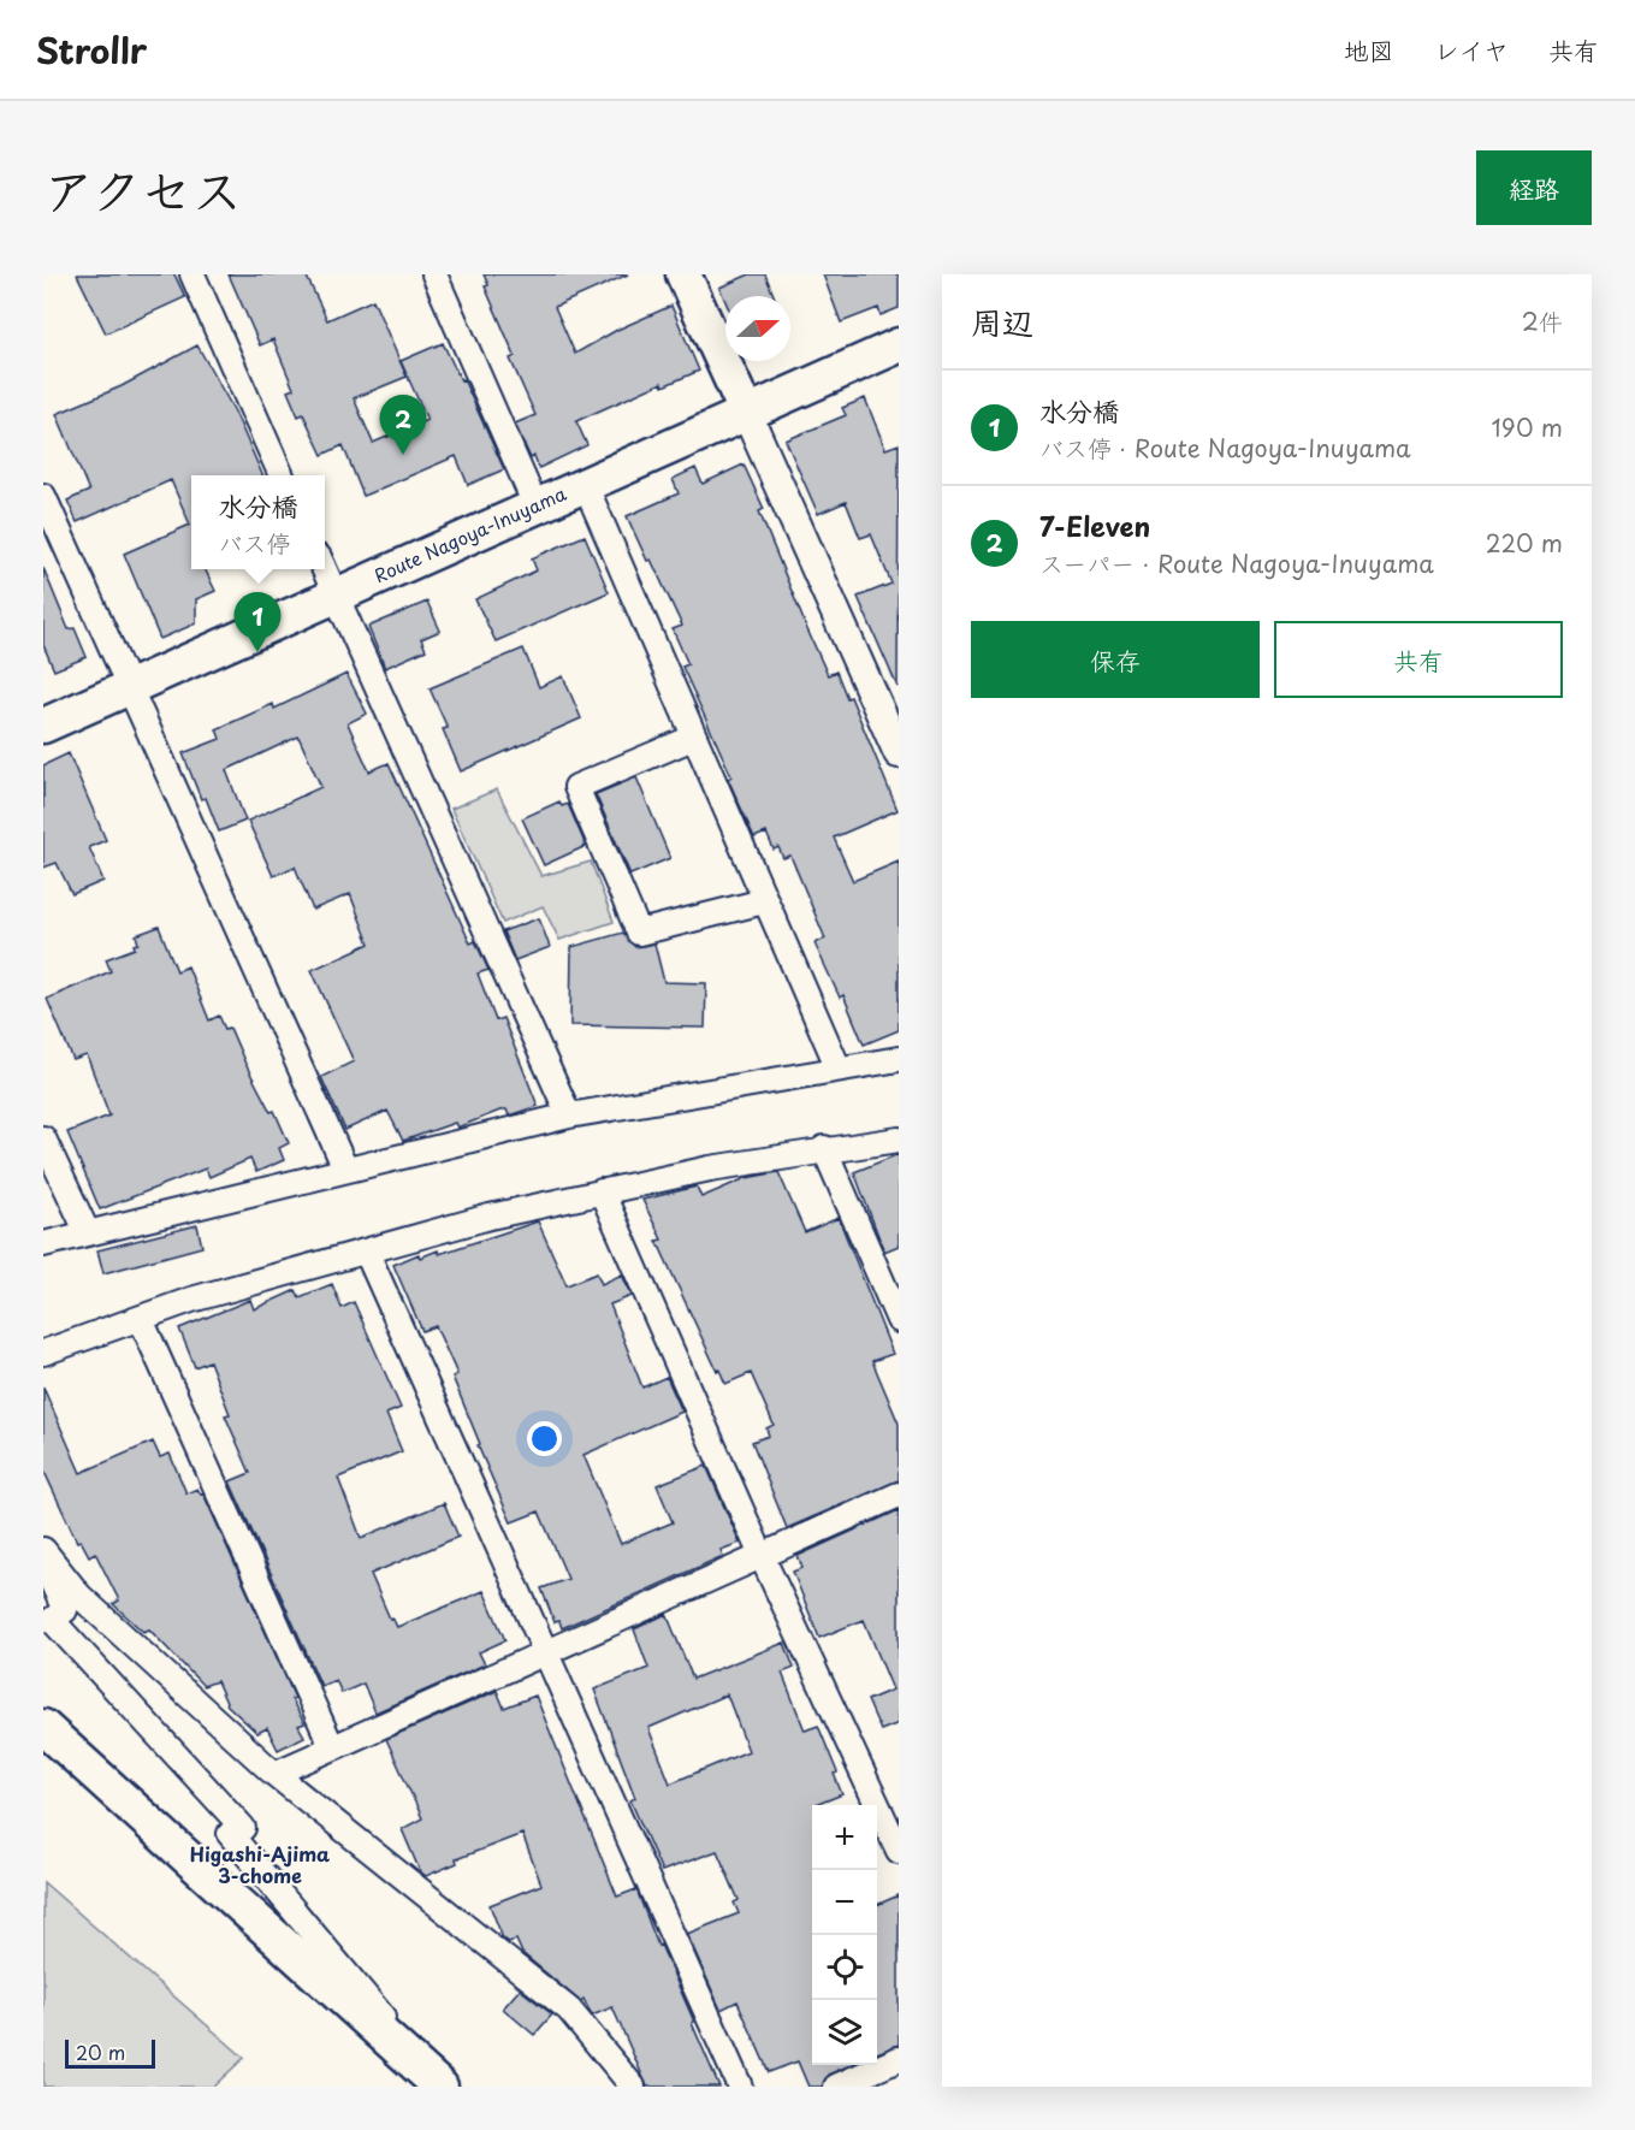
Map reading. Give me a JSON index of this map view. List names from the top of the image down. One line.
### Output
{"streets":{"main road":["Route Nagoya-Inuyama"]},"districts":["Higashi-Ajima 3-chome"],"scale_bar":"20 m","north":"right","page":{"header":"Strollr","nav":["地図","レイヤ","共有"],"title":"アクセス","buttons":["経路",["保存","共有"]],"heading":["周辺","2件"],"list":[{"mark":"1","name":"水分橋","note":"バス停 · Route Nagoya-Inuyama","value":"190 m"},{"mark":"2","name":"7-Eleven","note":"スーパー · Route Nagoya-Inuyama","value":"220 m"}],"pins":["2","1"],"popup":["水分橋","バス停"],"map_buttons":["+","−"],"scale":"20 m"}}
